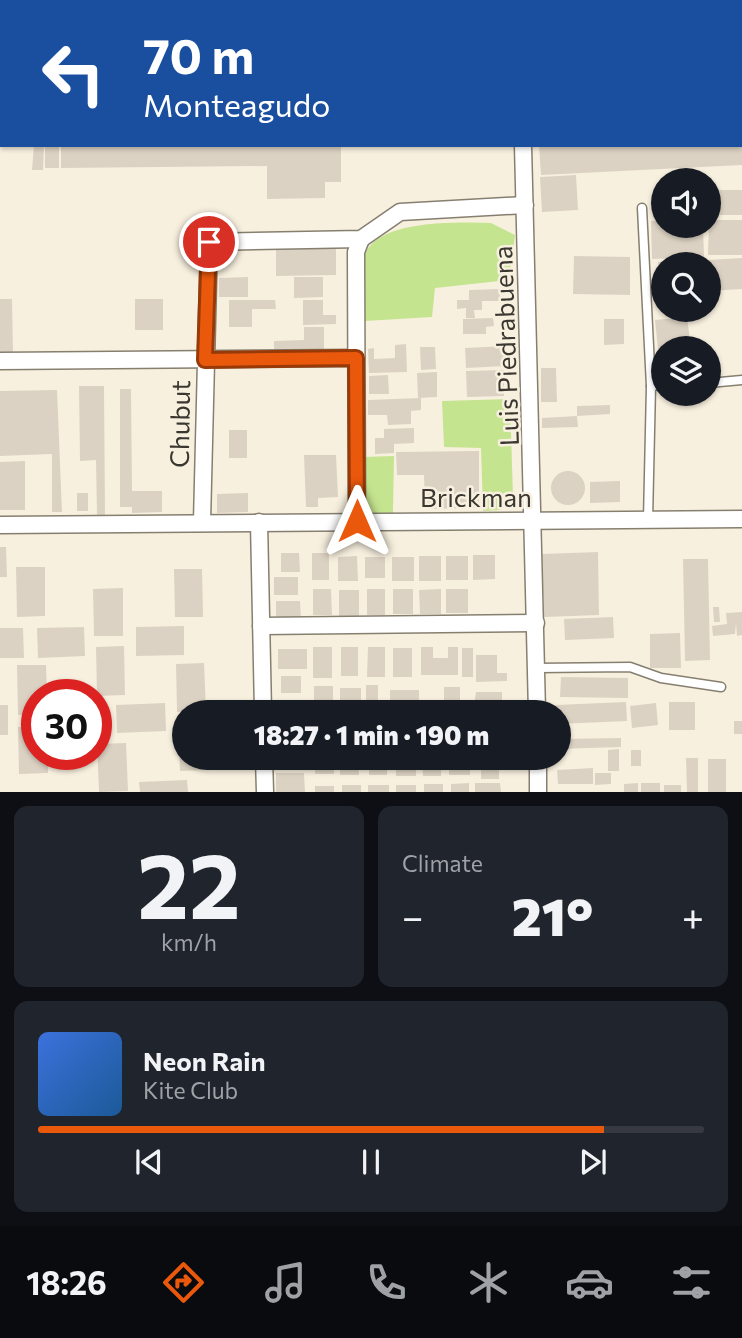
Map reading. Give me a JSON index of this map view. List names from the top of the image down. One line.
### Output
{"streets":{"street":["Luis Piedrabuena","Chubut","Brickman"]},"crossings":[["Luis Piedrabuena","Brickman"],["Chubut","Brickman"]],"page":{"turn":["70 m","Monteagudo"],"limit":"30","trip":"18:27 · 1 min · 190 m","tile":[["22","km/h"],"Climate"],"heat":["−","21°","+"],"song":["Neon Rain","Kite Club"],"tabs":"18:26"}}
